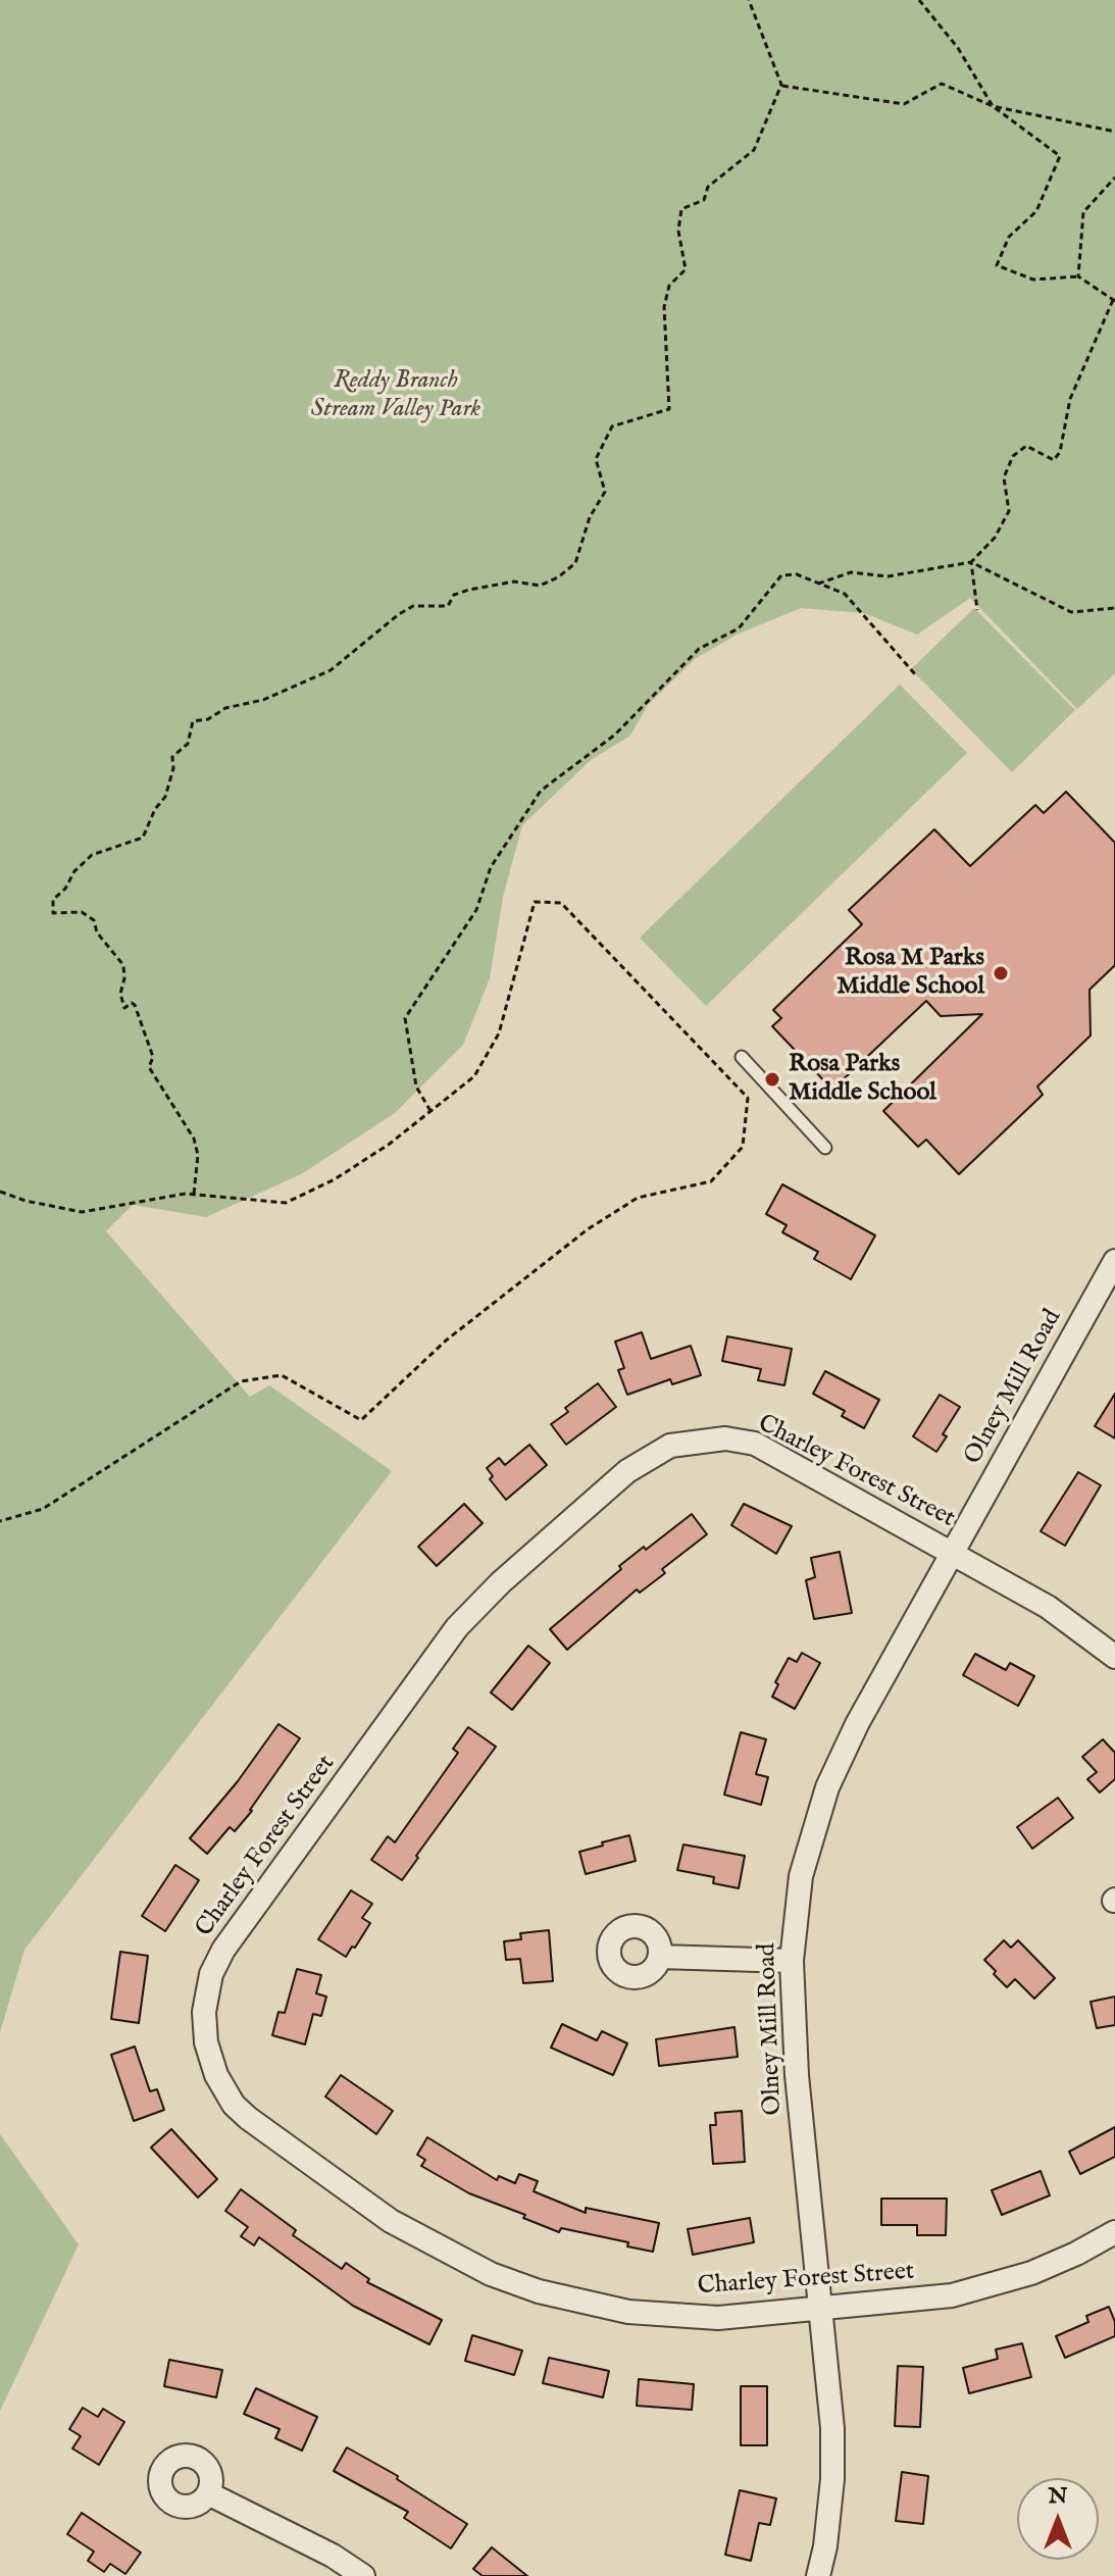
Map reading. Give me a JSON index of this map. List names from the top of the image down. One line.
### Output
{"streets":{"street":["Olney Mill Road","Charley Forest Street"]},"crossings":[["Olney Mill Road","Charley Forest Street"]],"parks":["Reddy Branch Stream Valley Park"],"places":["Rosa M Parks Middle School","Rosa Parks Middle School"],"north":"top"}
